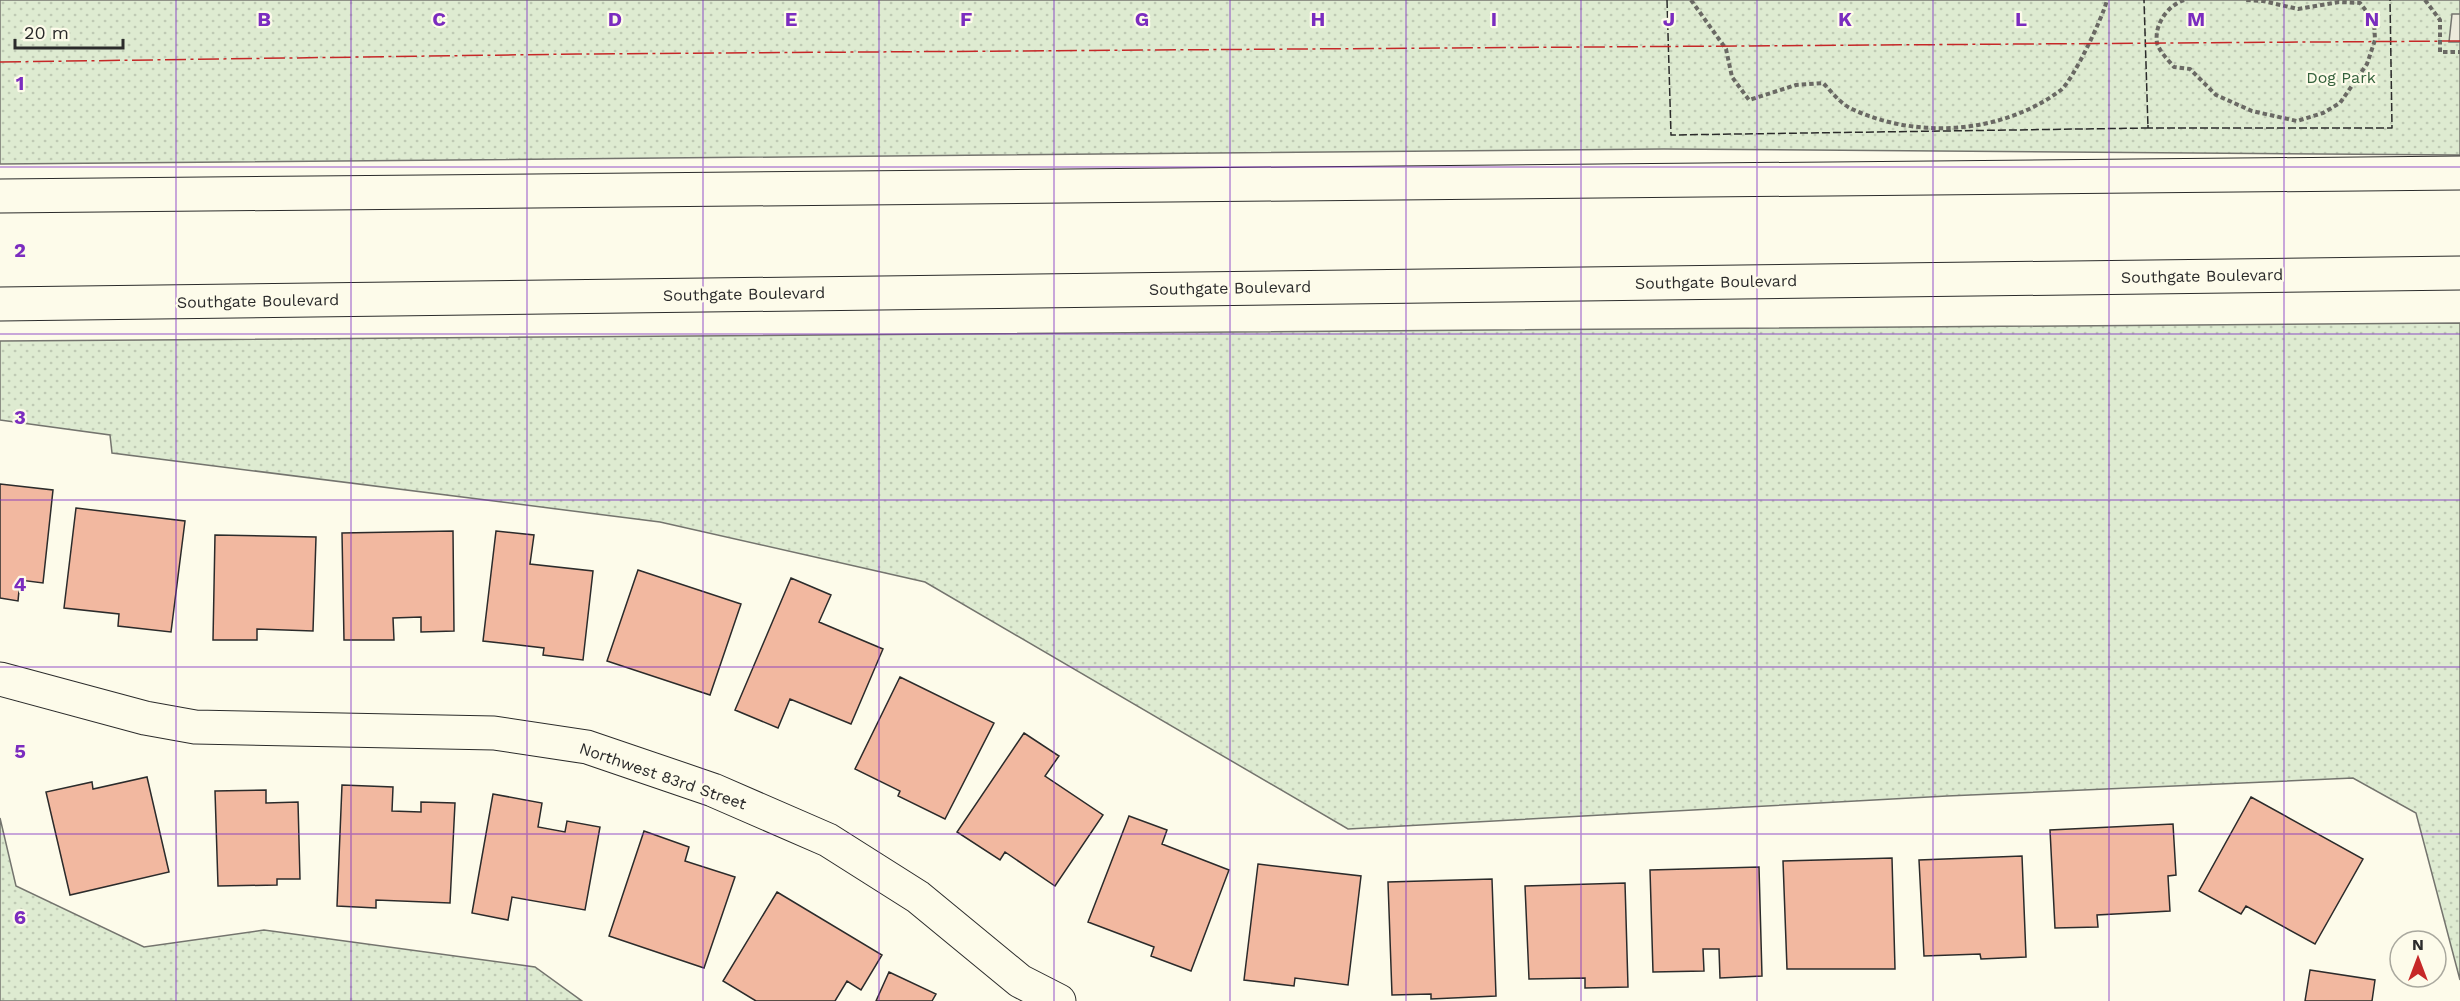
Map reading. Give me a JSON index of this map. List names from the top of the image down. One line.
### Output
{"streets":{"main road":["Southgate Boulevard","Northwest 83rd Street"]},"parks":["Dog Park"],"scale_bar":"20 m","north":"top","grid":{"columns":["B","C","D","E","F","G","H","I","J","K","L","M","N"],"rows":["1","2","3","4","5","6"]}}
